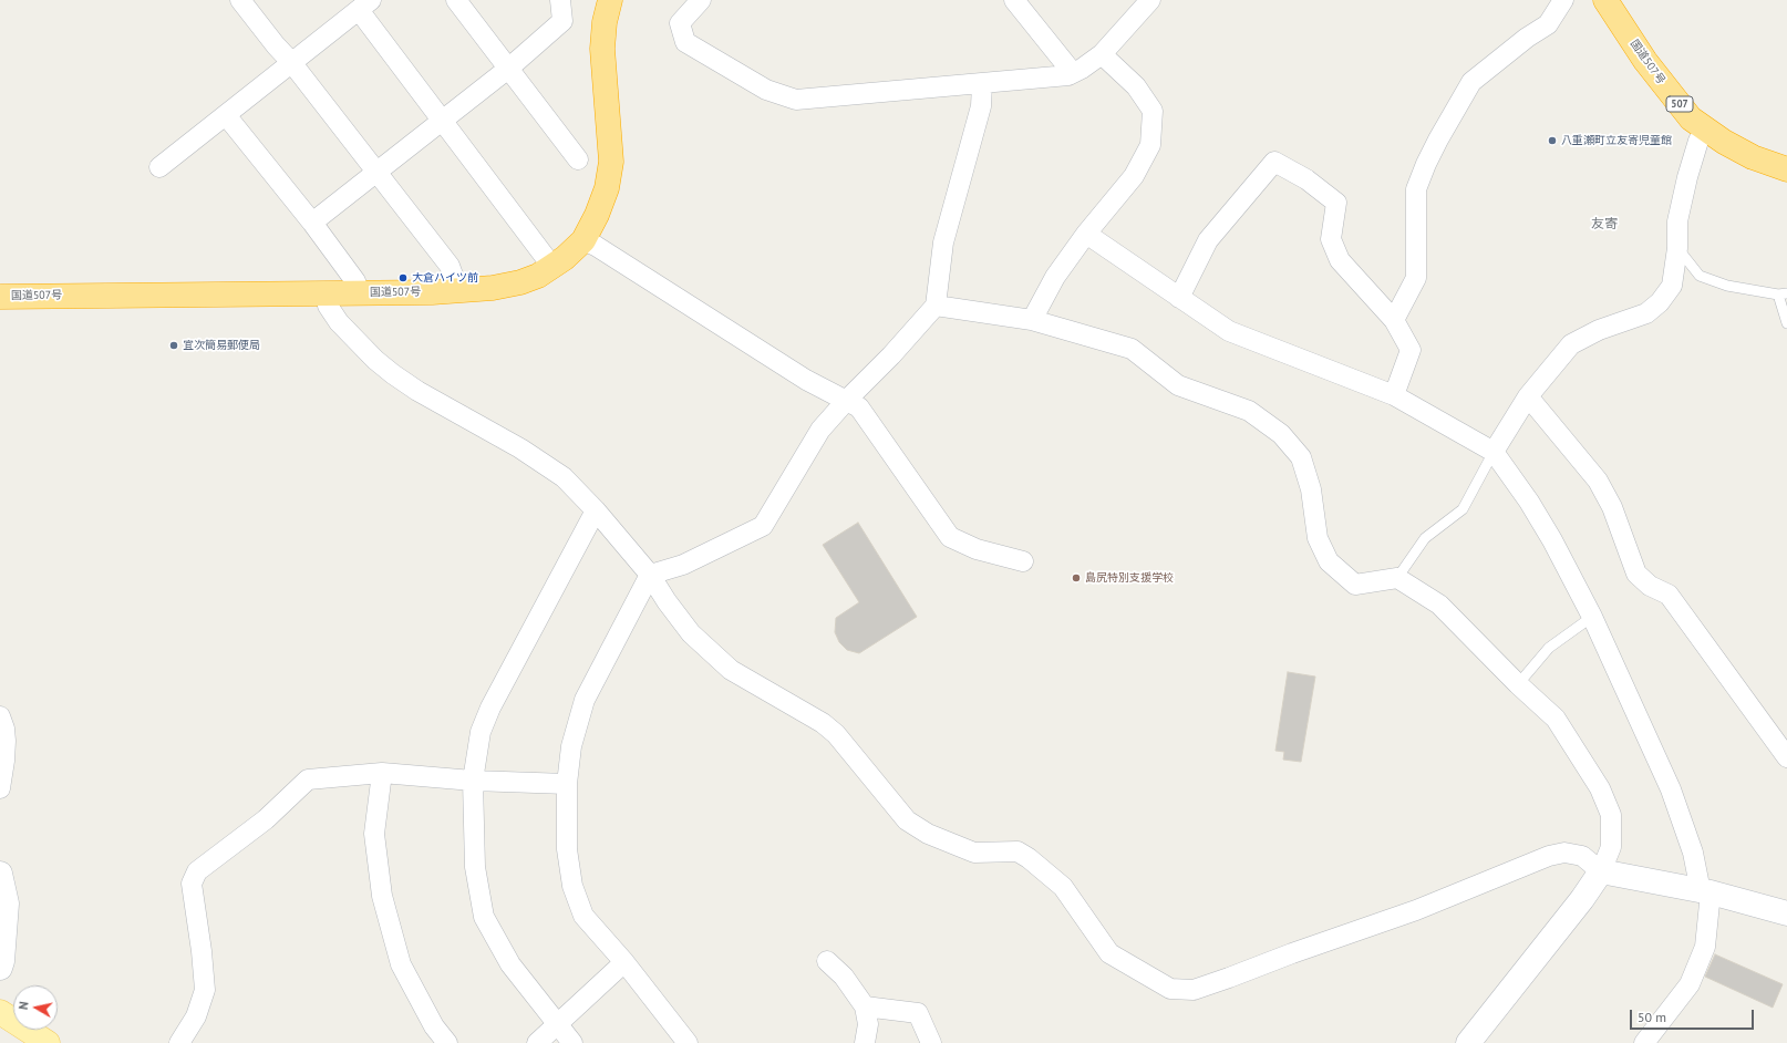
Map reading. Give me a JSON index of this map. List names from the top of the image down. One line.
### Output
{"streets":{"highway":["国道507号","507"]},"districts":["友寄"],"places":["八重瀬町立友寄児童館","大倉ハイツ前","宜次簡易郵便局","島尻特別支援学校"],"scale_bar":"50 m","north":"left"}
